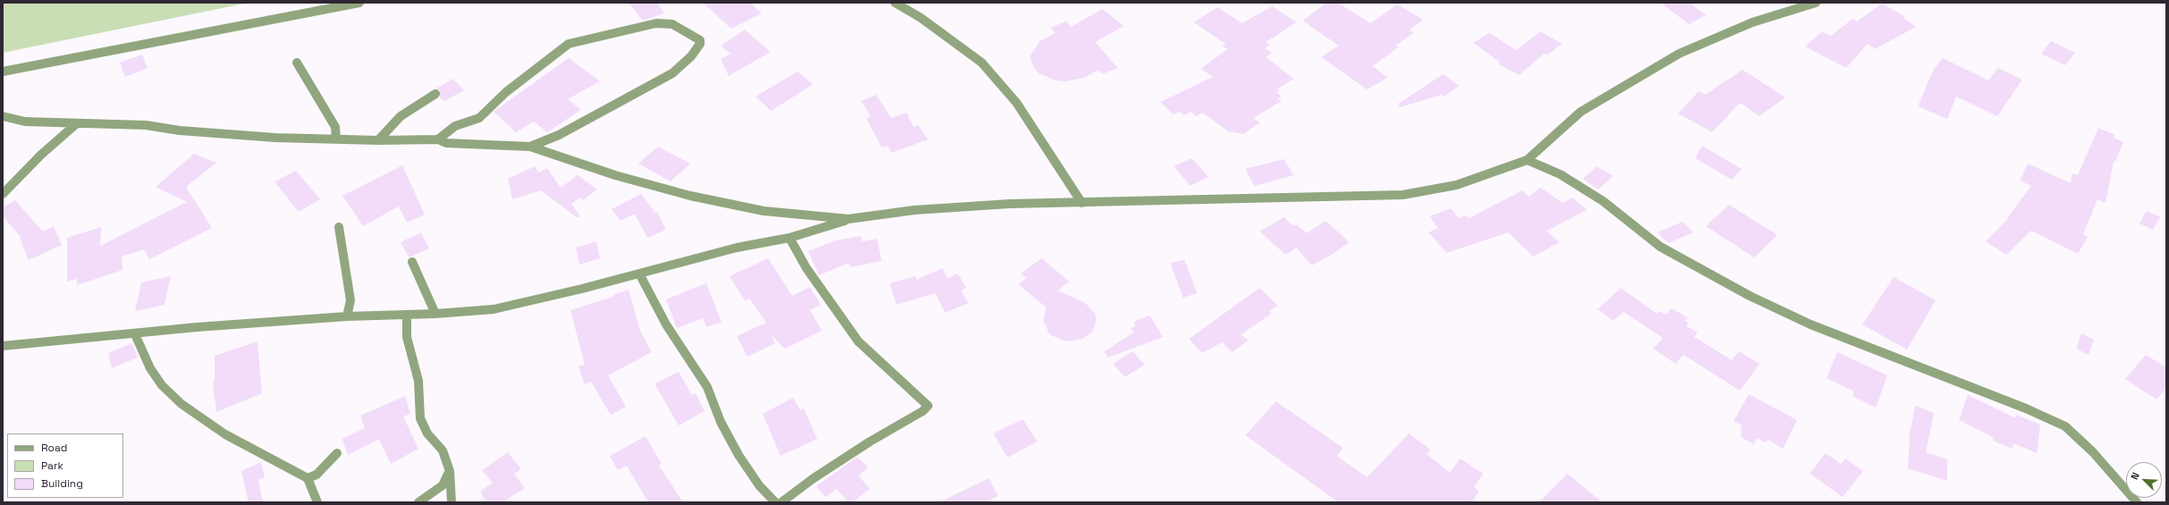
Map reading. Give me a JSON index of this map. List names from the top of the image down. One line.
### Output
{"legend":["Road","Park","Building"],"north":"top left"}
